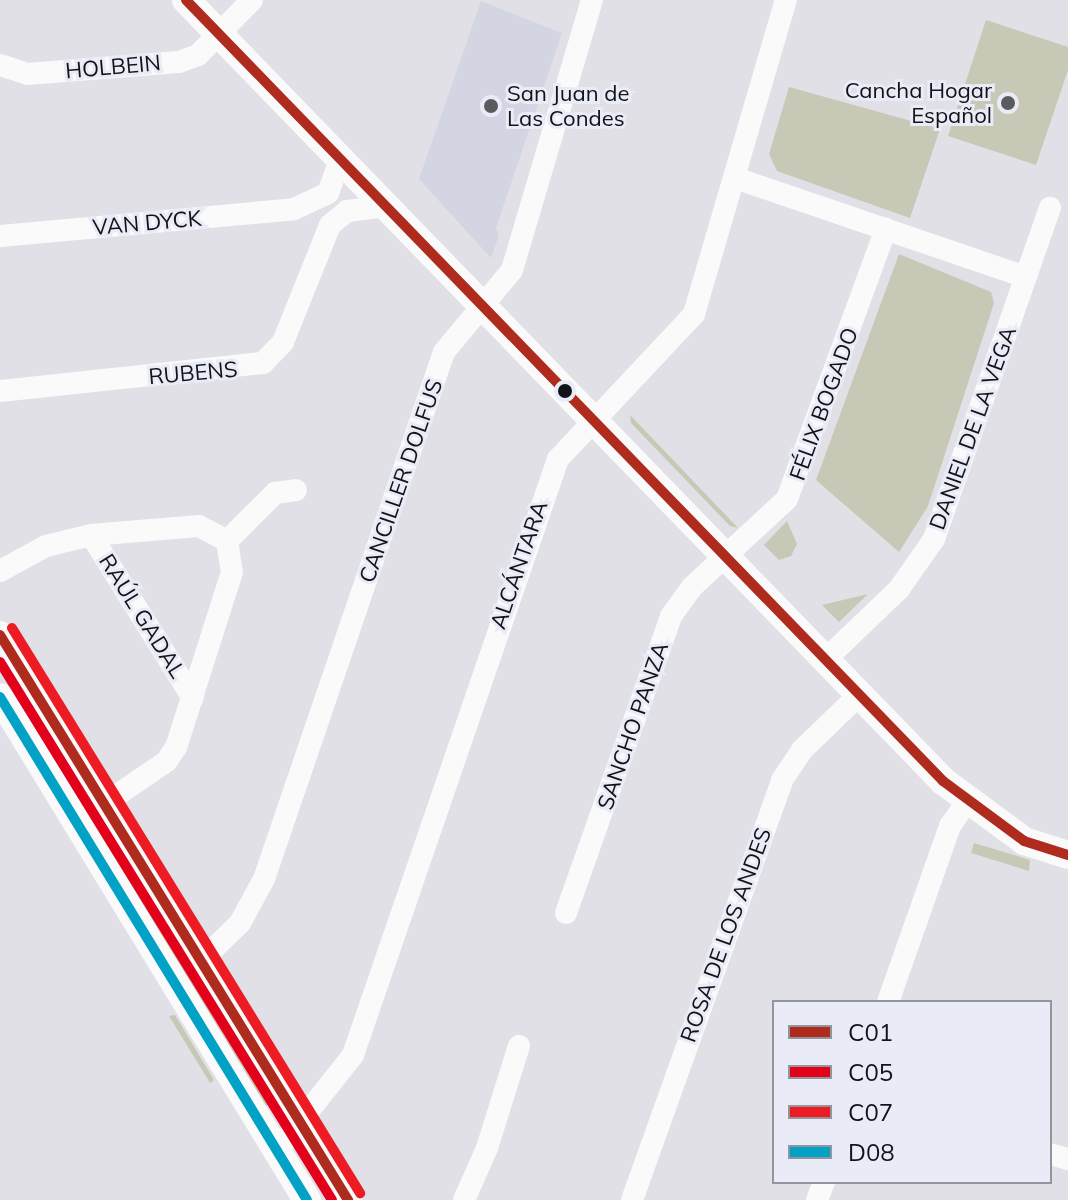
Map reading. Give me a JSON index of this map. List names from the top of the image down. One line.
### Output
{"streets":{"street":["HOLBEIN","VAN DYCK","RUBENS","FÉLIX BOGADO","DANIEL DE LA VEGA","CANCILLER DOLFUS","ALCÁNTARA","RAÚL GADAL","SANCHO PANZA","ROSA DE LOS ANDES"]},"crossings":[["FÉLIX BOGADO","SANCHO PANZA"]],"places":["Cancha Hogar Español","San Juan de Las Condes"],"lines":["transit line C01","transit line C07","transit line C05","transit line D08"],"legend":["C01","C05","C07","D08"]}
